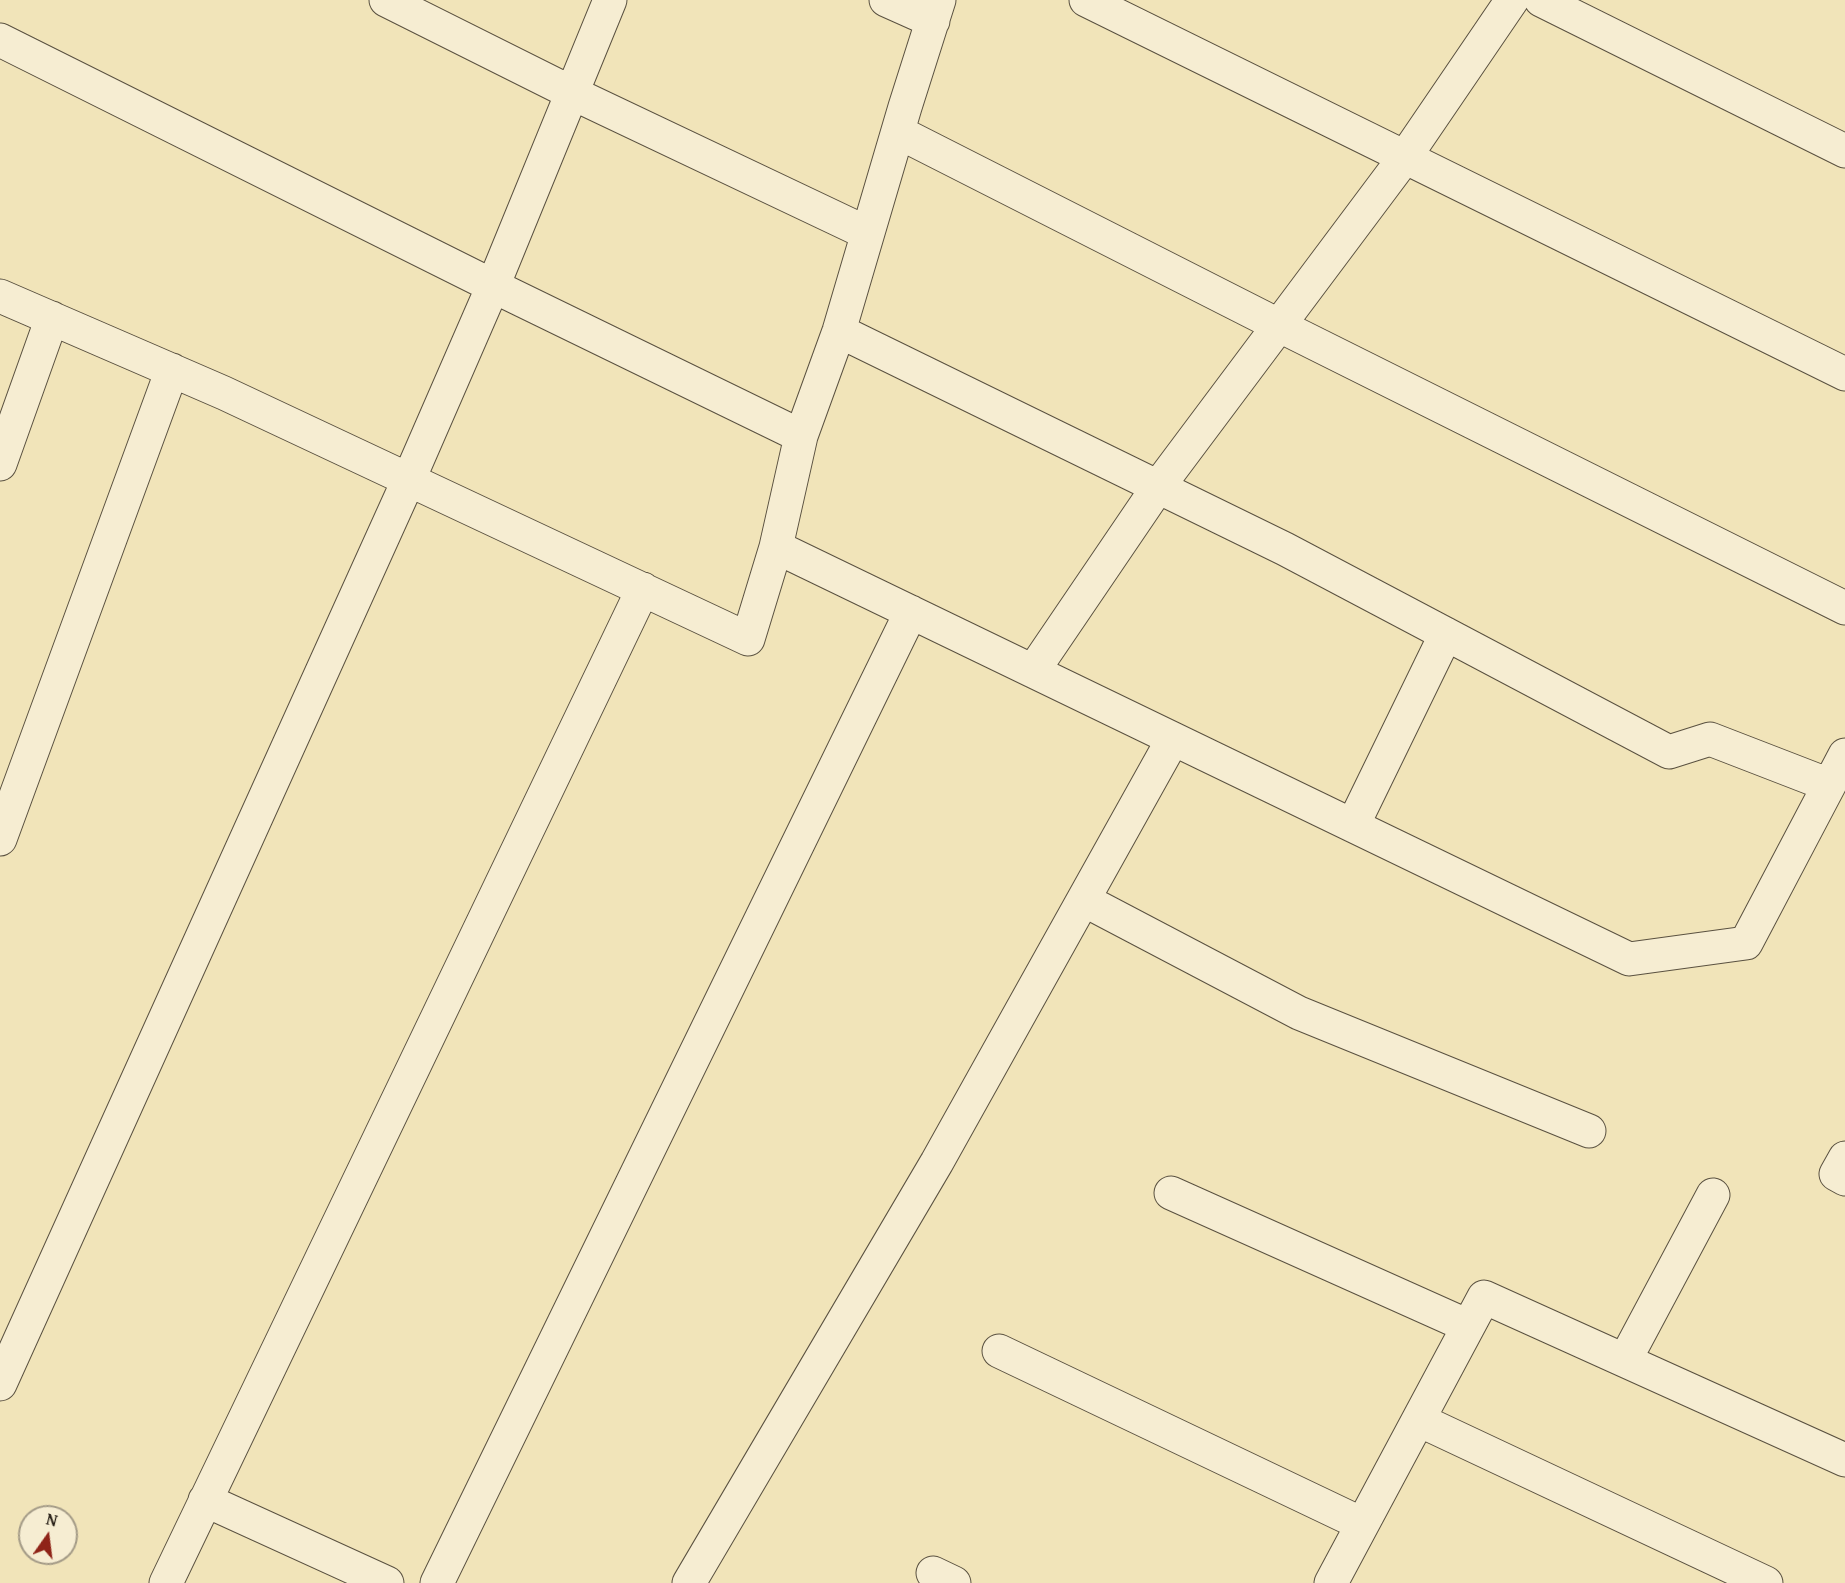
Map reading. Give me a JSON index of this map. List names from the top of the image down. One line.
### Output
{"north":"top"}
